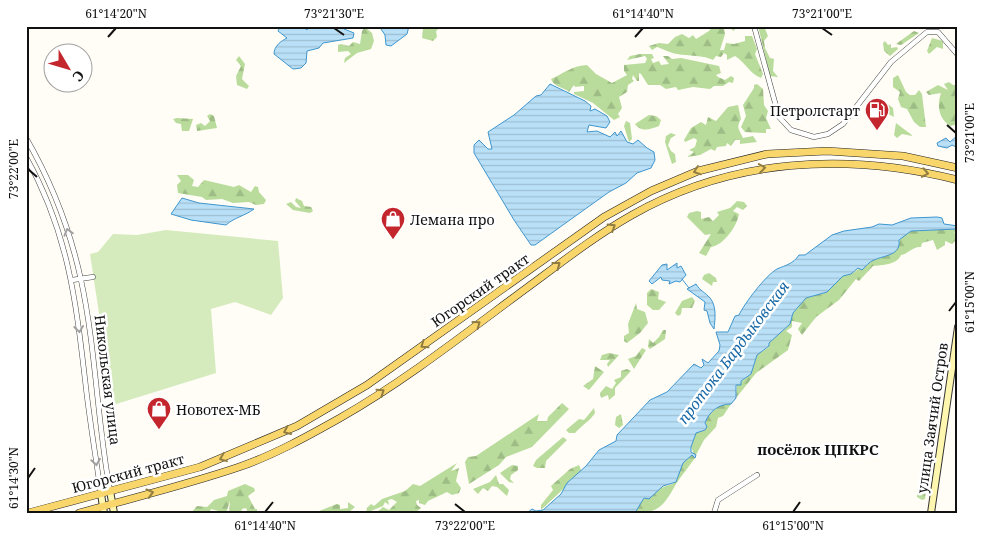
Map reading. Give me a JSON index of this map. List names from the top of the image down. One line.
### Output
{"streets":{"main road":["Югорский тракт","Никольская улица","улица Заячий Остров"]},"crossings":[["Югорский тракт","Никольская улица"]],"districts":["посёлок ЦПКРС"],"water":["протока Бардыковская"],"places":{"fuel station":["Петролстарт"],"shop":["Лемана про","Новотех-МБ"]},"north":"bottom right","coordinates":["61°14'20\"N","73°21'30\"E","61°14'40\"N","73°21'00\"E","73°22'00\"E","61°15'00\"N","61°14'30\"N"]}
